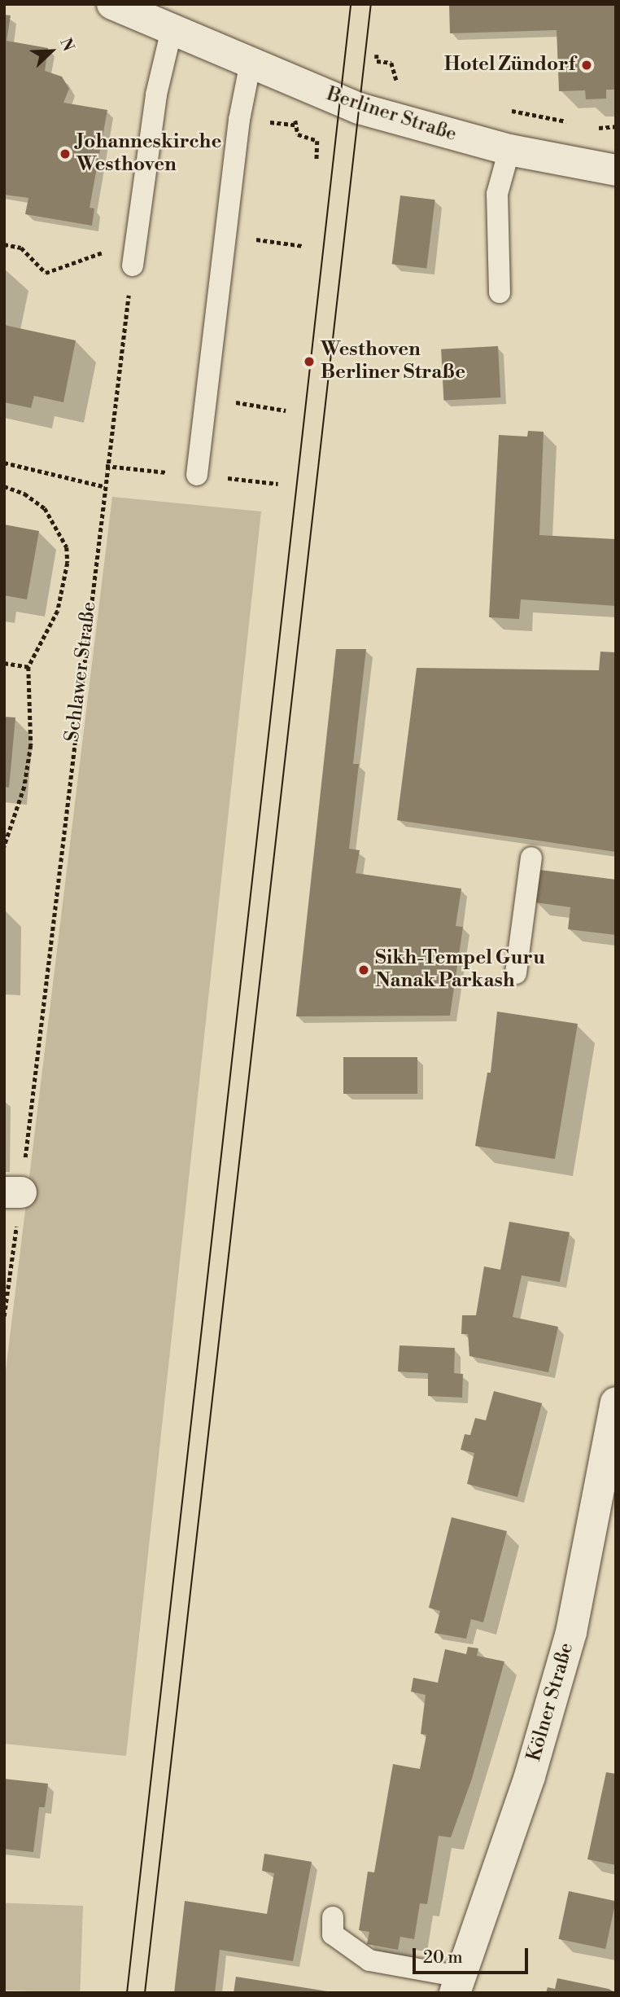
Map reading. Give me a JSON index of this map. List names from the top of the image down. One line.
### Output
{"streets":{"main road":["Berliner Straße","Kölner Straße"],"path":["Schlawer Straße"]},"places":["Hotel Zündorf","Johanneskirche Westhoven","Westhoven Berliner Straße","Sikh-Tempel Guru Nanak Parkash"],"scale_bar":"20 m","north":"top right"}
